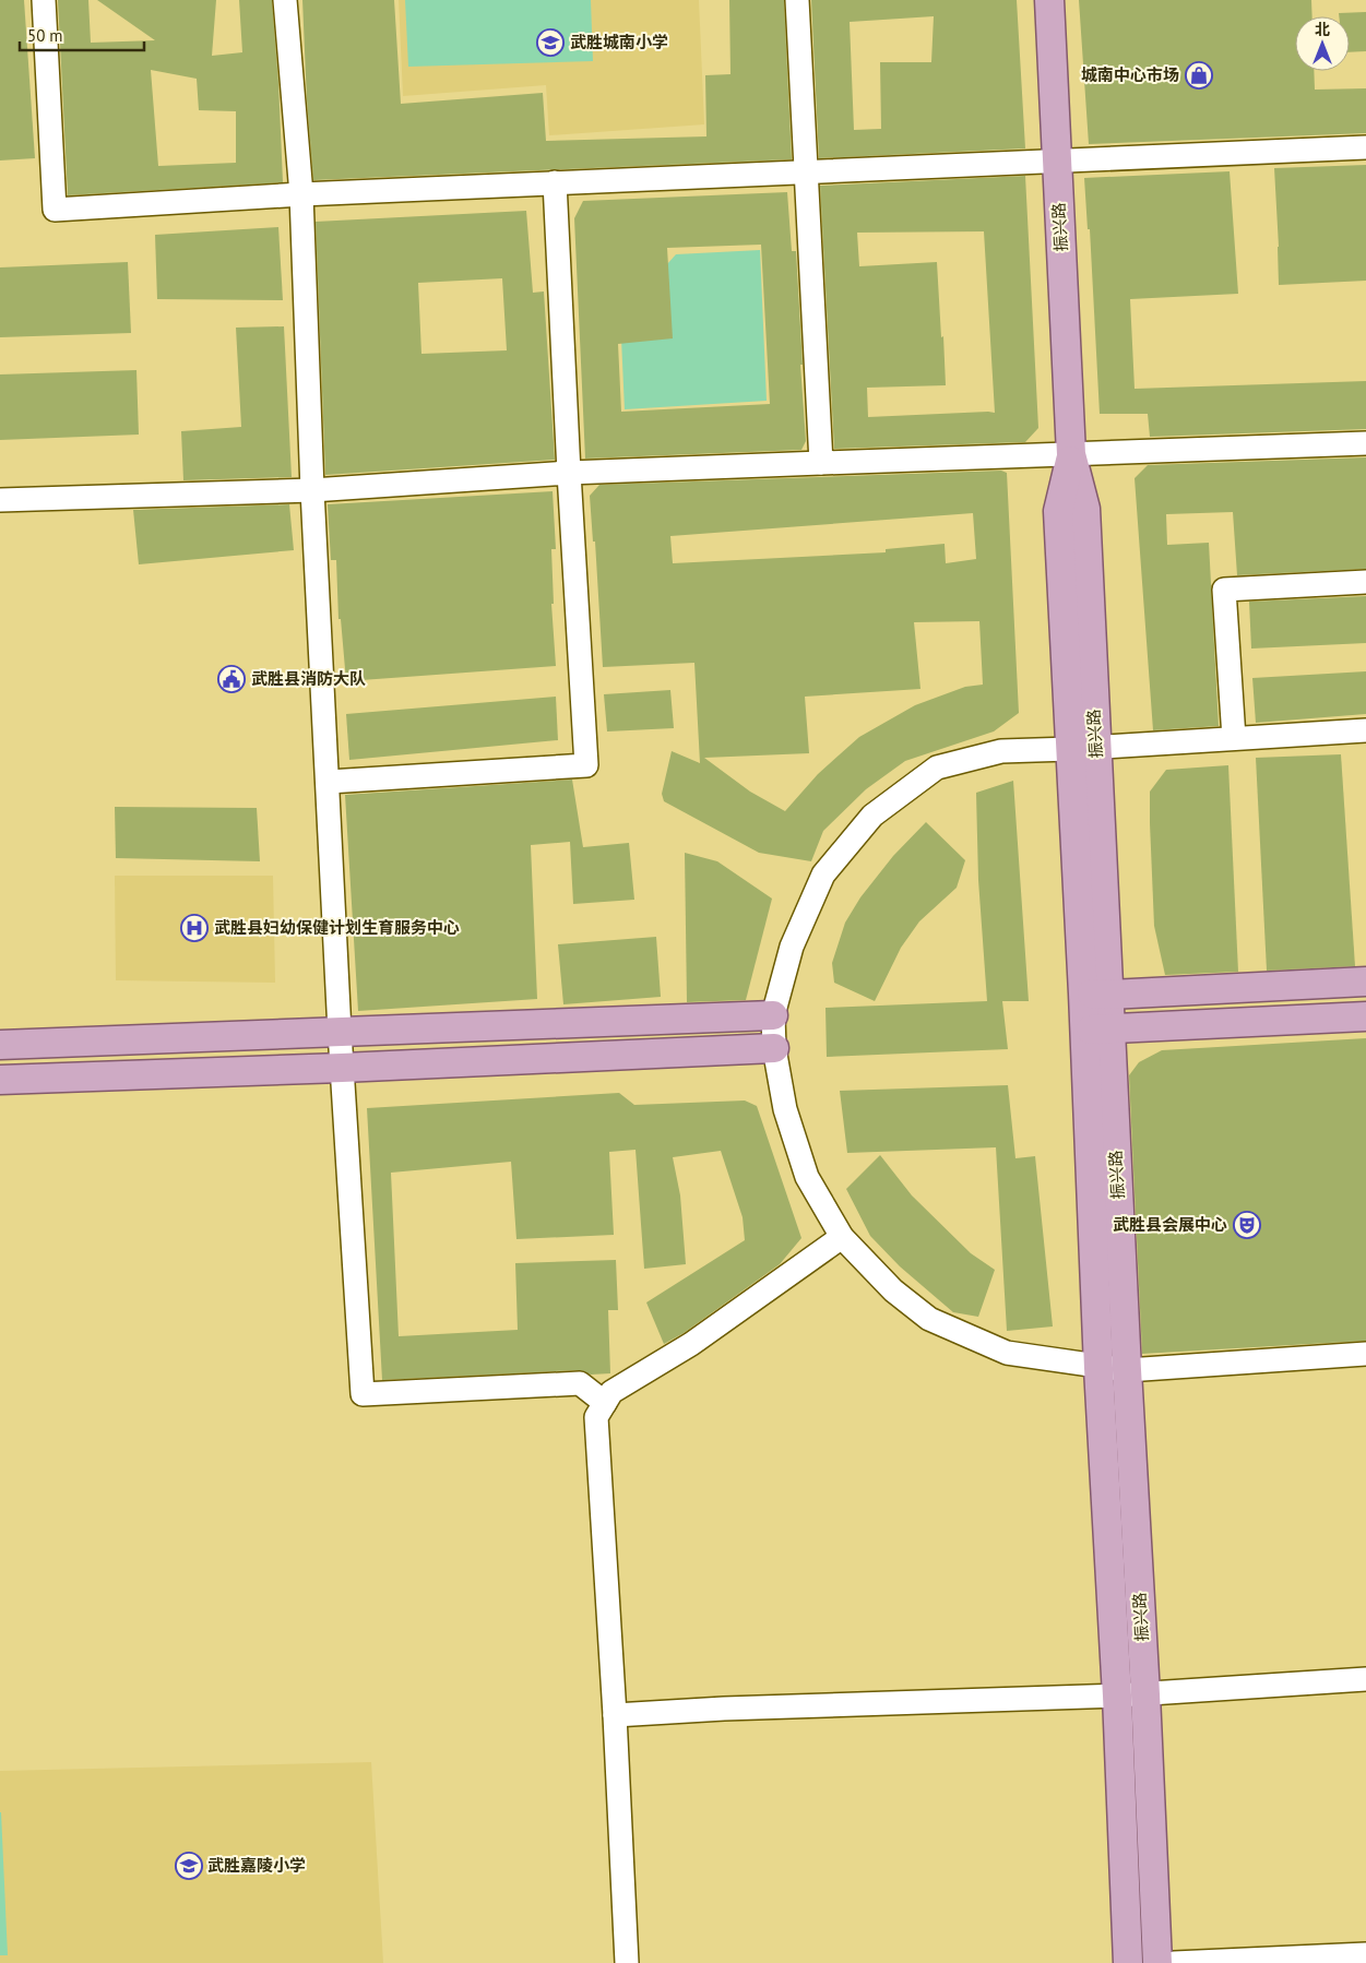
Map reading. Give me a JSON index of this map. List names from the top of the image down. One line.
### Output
{"streets":{"main road":["振兴路"]},"places":{"school or university":["武胜城南小学","武胜嘉陵小学"],"shop":["城南中心市场"],"public building":["武胜县消防大队"],"hospital":["武胜县妇幼保健计划生育服务中心"],"theatre":["武胜县会展中心"]},"scale_bar":"50 m","north":"top"}
